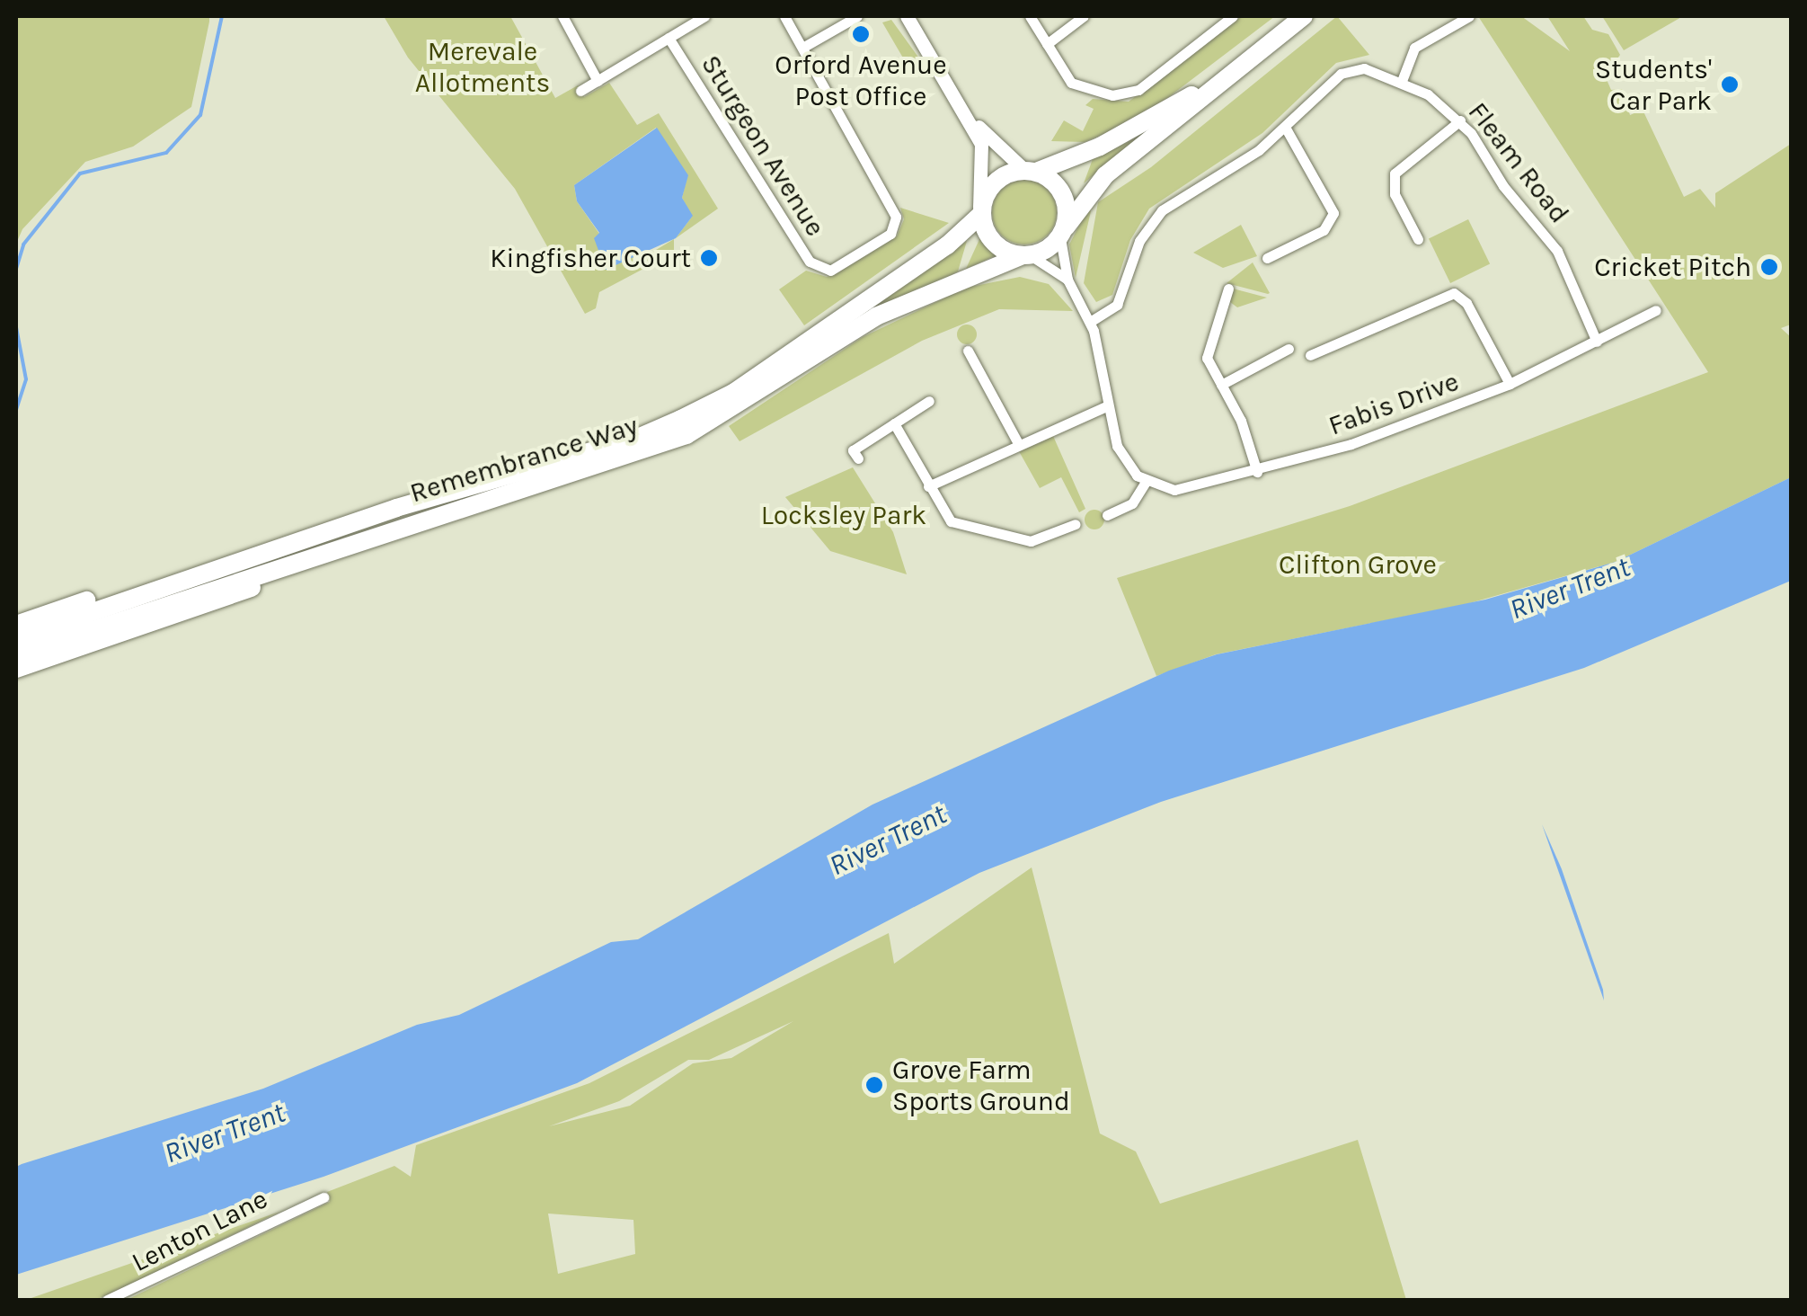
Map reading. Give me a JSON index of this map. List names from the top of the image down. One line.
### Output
{"streets":{"highway":["Remembrance Way"],"street":["Sturgeon Avenue","Fleam Road","Fabis Drive","Lenton Lane"]},"crossings":[["Fleam Road","Fabis Drive"]],"water":["River Trent"],"parks":["Merevale Allotments","Locksley Park","Clifton Grove"],"places":["Orford Avenue Post Office","Students' Car Park","Kingfisher Court","Cricket Pitch","Grove Farm Sports Ground"]}
